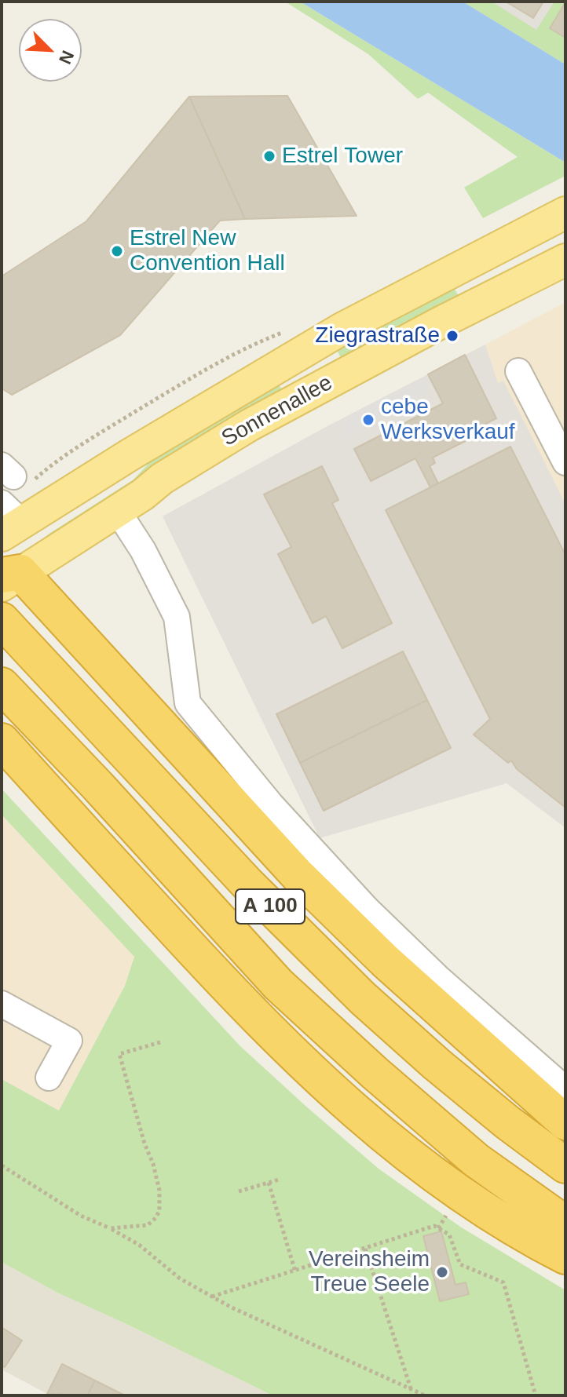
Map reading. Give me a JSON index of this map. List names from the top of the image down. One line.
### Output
{"streets":{"highway":["A 100"],"main road":["Sonnenallee"]},"places":["Estrel Tower","Estrel New Convention Hall","Ziegrastraße","cebe Werksverkauf","Vereinsheim Treue Seele"],"north":"bottom right"}
